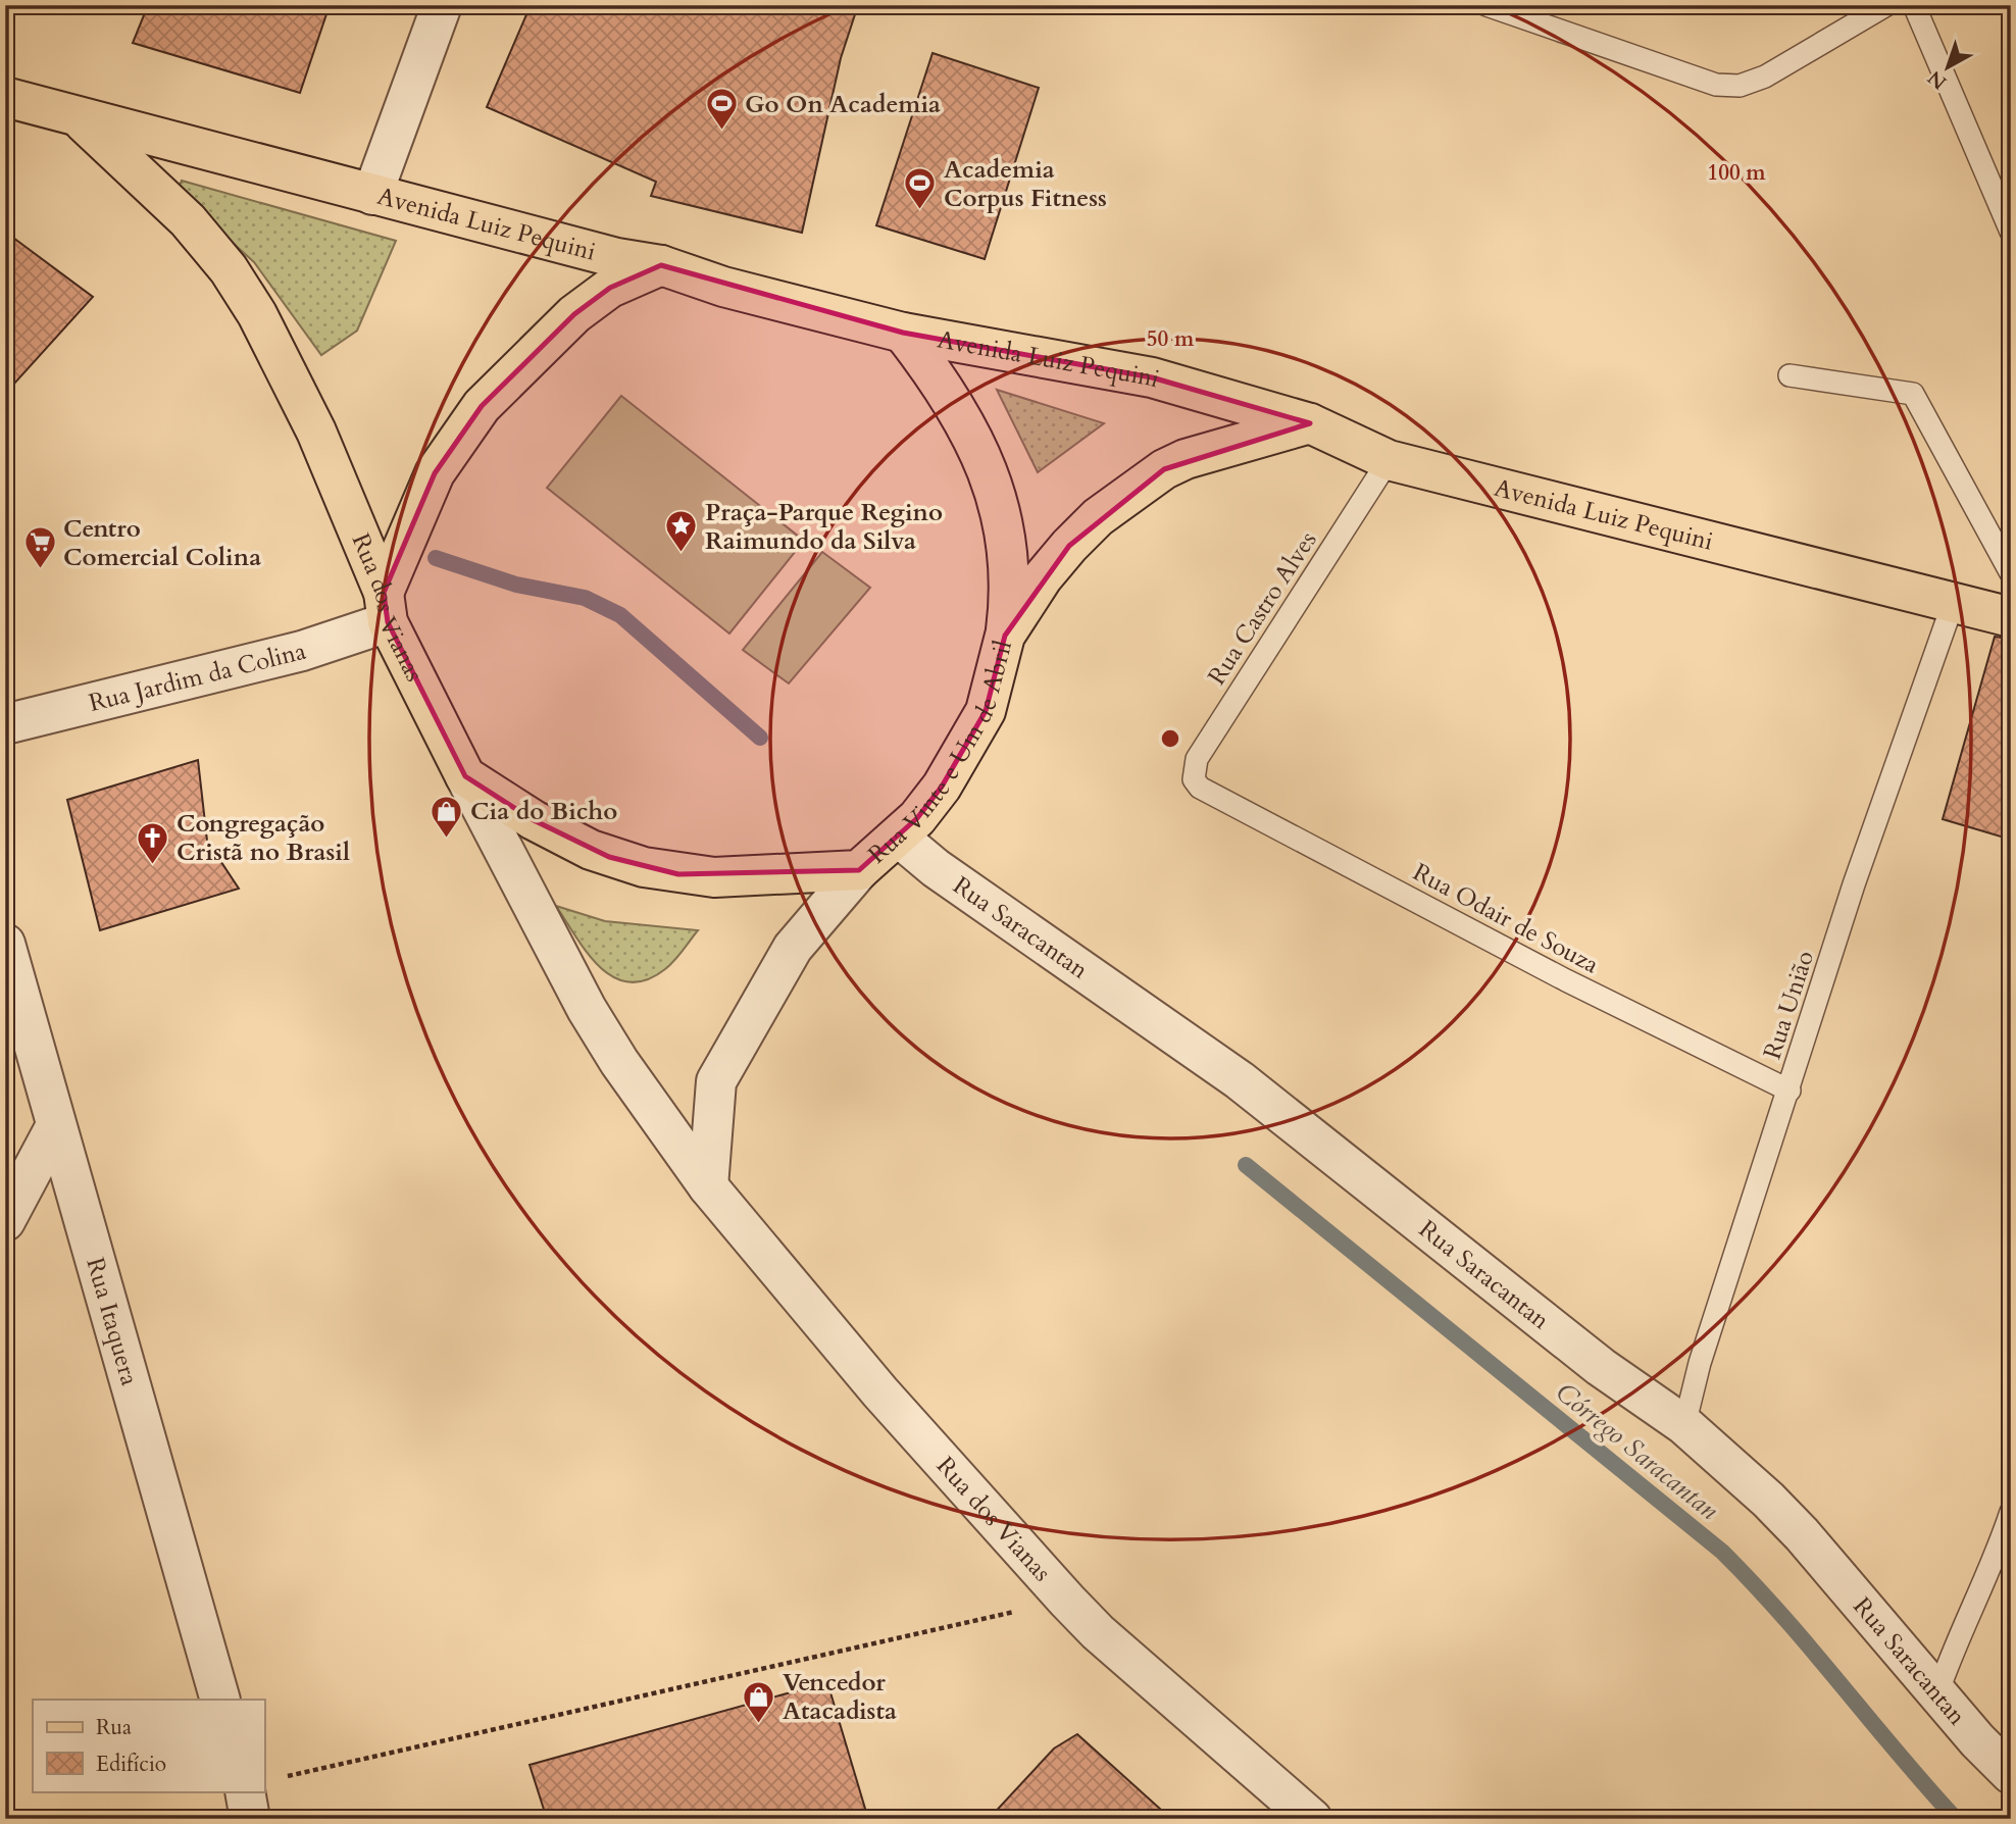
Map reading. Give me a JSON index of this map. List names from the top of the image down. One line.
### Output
{"streets":{"main road":["Avenida Luiz Pequini","Rua dos Vianas","Rua Vinte e Um de Abril"],"street":["Rua Jardim da Colina","Rua Saracantan","Rua Itaquera"],"lane":["Rua Castro Alves","Rua Odair de Souza","Rua União"]},"crossings":[["Avenida Luiz Pequini","Rua dos Vianas"],["Avenida Luiz Pequini","Rua Castro Alves"],["Avenida Luiz Pequini","Rua Vinte e Um de Abril"],["Avenida Luiz Pequini","Rua União"],["Rua dos Vianas","Rua Jardim da Colina"],["Rua dos Vianas","Rua Vinte e Um de Abril"],["Rua Castro Alves","Rua Odair de Souza"],["Rua Vinte e Um de Abril","Rua Saracantan"],["Rua Odair de Souza","Rua União"],["Rua Saracantan","Rua União"]],"water":["Córrego Saracantan"],"places":{"sports":["Go On Academia","Academia Corpus Fitness"],"place":["Praça-Parque Regino Raimundo da Silva"],"supermarket":["Centro Comercial Colina"],"shop":["Cia do Bicho","Vencedor Atacadista"],"church":["Congregação Cristã no Brasil"]},"legend":["Rua","Edifício"],"north":"bottom left","rings":["100 m","50 m"]}
